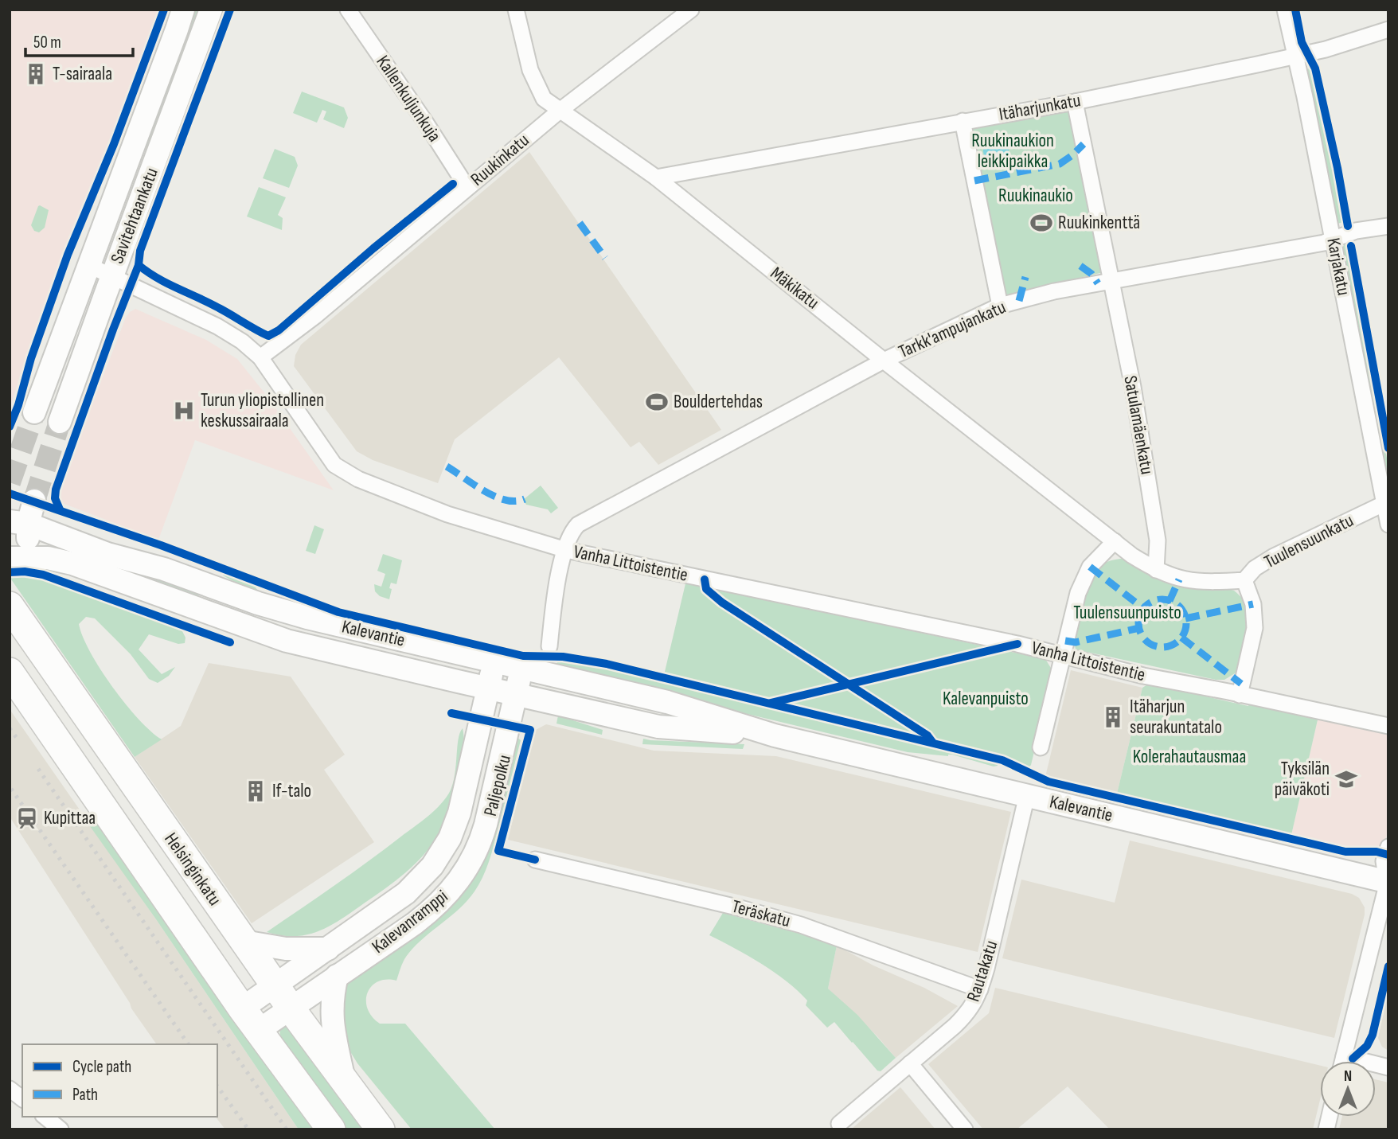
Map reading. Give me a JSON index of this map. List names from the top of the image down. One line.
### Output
{"streets":{"highway":["Helsinginkatu"],"main road":["Savitehtaankatu","Kalevantie","Kalevanramppi"],"street":["Kallenkuljunkuja","Itäharjunkatu","Ruukinkatu","Karjakatu","Mäkikatu","Tarkk'ampujankatu","Satulamäenkatu","Tuulensuunkatu","Vanha Littoistentie","Teräskatu","Rautakatu"],"cycle path":["Paljepolku"]},"crossings":[["Kallenkuljunkuja","Ruukinkatu"],["Itäharjunkatu","Karjakatu"],["Itäharjunkatu","Mäkikatu"],["Ruukinkatu","Mäkikatu"],["Ruukinkatu","Vanha Littoistentie"],["Savitehtaankatu","Vanha Littoistentie"],["Karjakatu","Tarkk'ampujankatu"],["Karjakatu","Tuulensuunkatu"],["Mäkikatu","Tarkk'ampujankatu"],["Mäkikatu","Tuulensuunkatu"],["Tarkk'ampujankatu","Satulamäenkatu"],["Tarkk'ampujankatu","Vanha Littoistentie"],["Satulamäenkatu","Tuulensuunkatu"],["Kalevantie","Kalevanramppi"],["Kalevantie","Rautakatu"],["Helsinginkatu","Kalevanramppi"],["Teräskatu","Rautakatu"]],"parks":["Ruukinaukion leikkipaikka","Ruukinaukio","Tuulensuunpuisto","Kalevanpuisto","Kolerahautausmaa"],"places":{"building":["T-sairaala","Itäharjun seurakuntatalo","If-talo"],"sports":["Ruukinkenttä","Bouldertehdas"],"hospital":["Turun yliopistollinen keskussairaala"],"school or university":["Tyksilän päiväkoti"],"station":["Kupittaa"]},"legend":["Cycle path","Path"],"scale_bar":"50 m","north":"top"}
